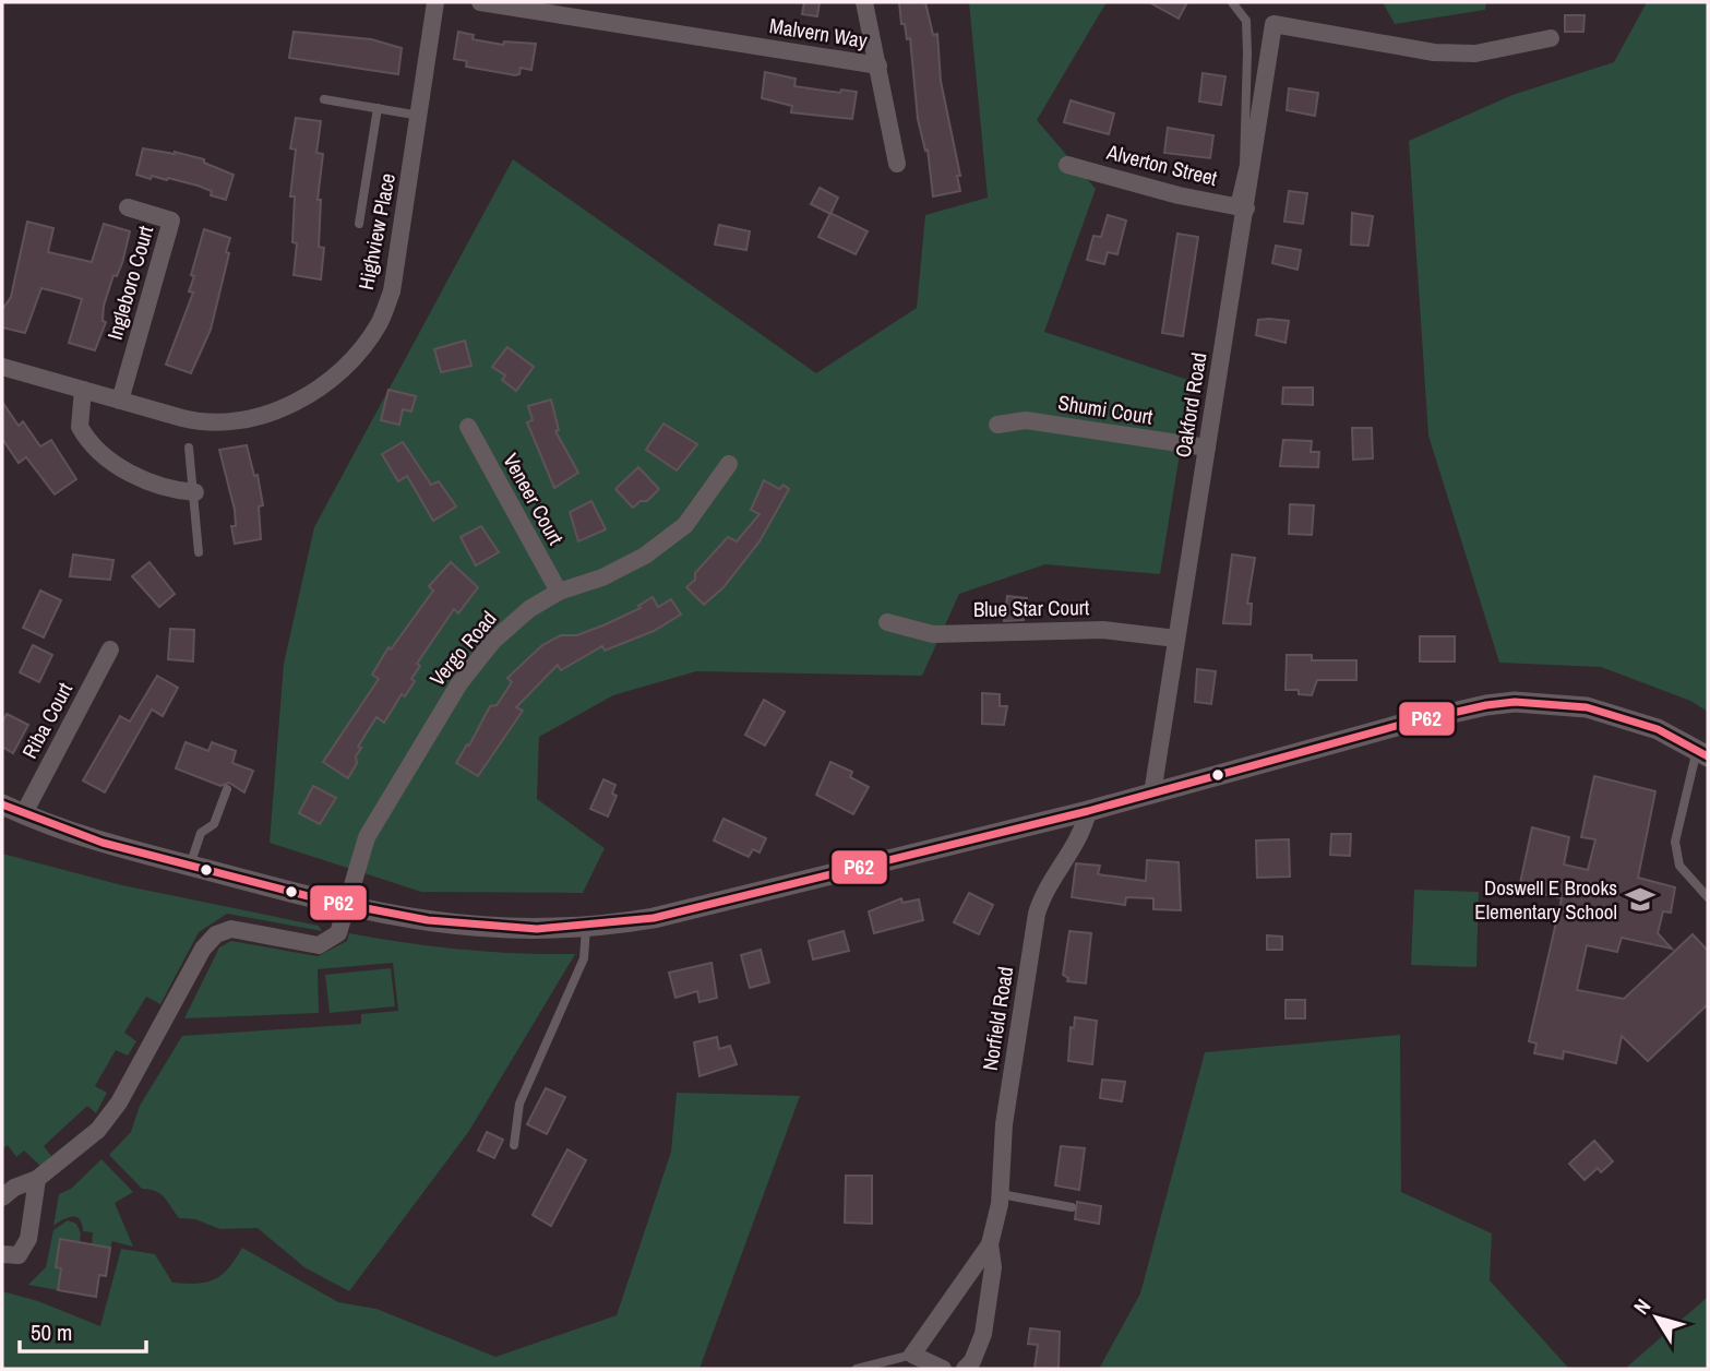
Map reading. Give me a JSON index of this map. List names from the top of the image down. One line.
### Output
{"streets":{"street":["Malvern Way","Alverton Street","Highview Place","Ingleboro Court","Oakford Road","Shumi Court","Veneer Court","Blue Star Court","Vergo Road","Riba Court","Norfield Road"]},"crossings":[["Alverton Street","Oakford Road"],["Highview Place","Ingleboro Court"],["Oakford Road","Shumi Court"],["Oakford Road","Blue Star Court"],["Veneer Court","Vergo Road"]],"places":{"school or university":["Doswell E Brooks Elementary School"]},"lines":["transit line P62"],"scale_bar":"50 m","north":"top left"}
